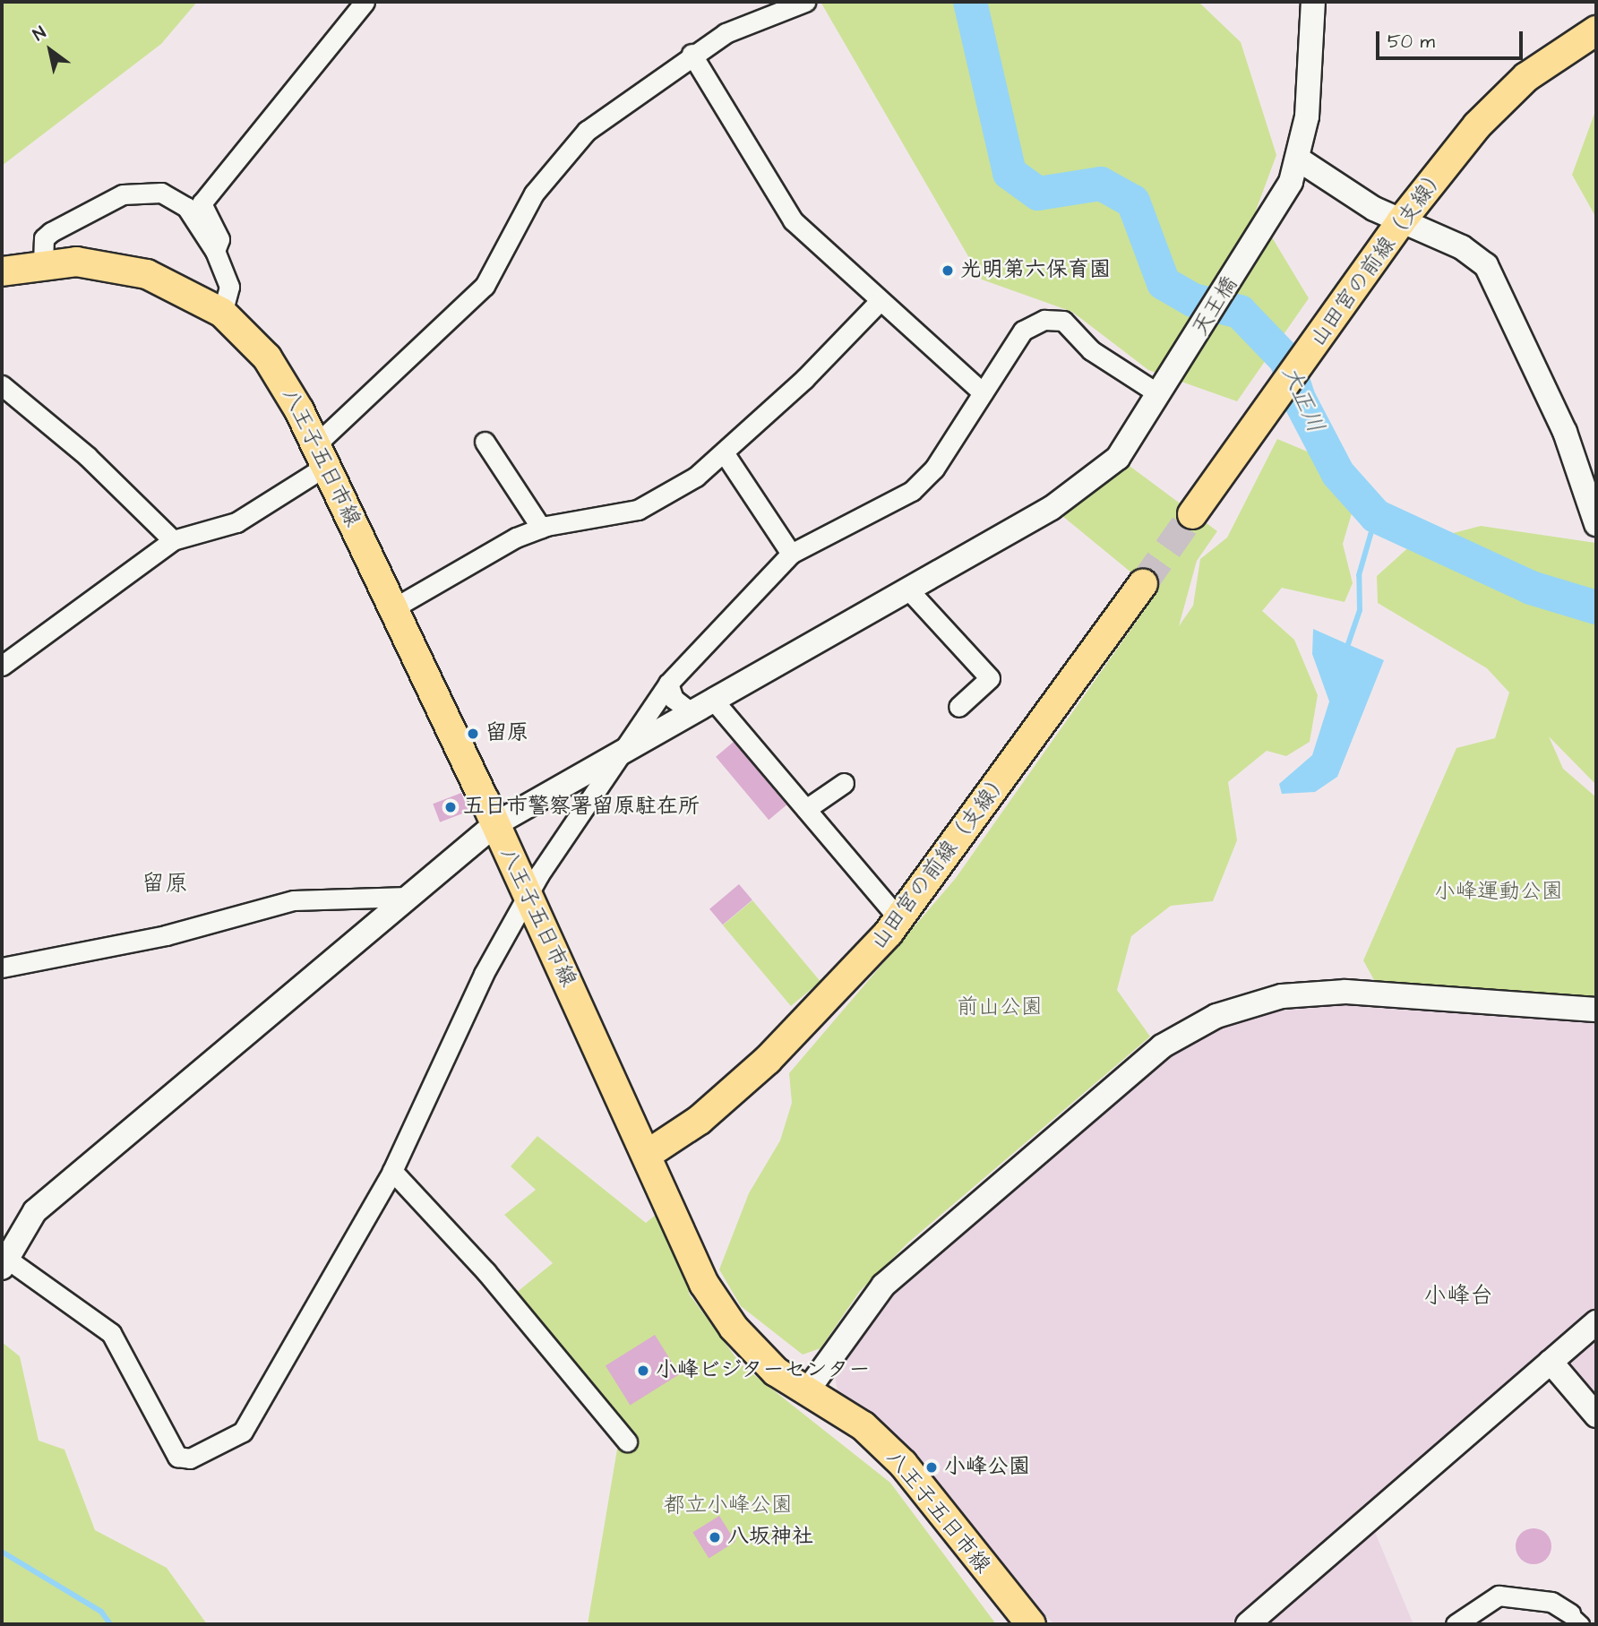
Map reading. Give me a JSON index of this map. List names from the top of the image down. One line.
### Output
{"streets":{"main road":["山田宮の前線（支線）","八王子五日市線"],"street":["天王橋"]},"crossings":[["山田宮の前線（支線）","八王子五日市線"],["天王橋","八王子五日市線"]],"districts":["留原","小峰台"],"water":["大正川"],"parks":["小峰運動公園","前山公園","都立小峰公園"],"places":["光明第六保育園","留原","五日市警察署留原駐在所","小峰ビジターセンター","小峰公園","八坂神社"],"scale_bar":"50 m","north":"top left"}
